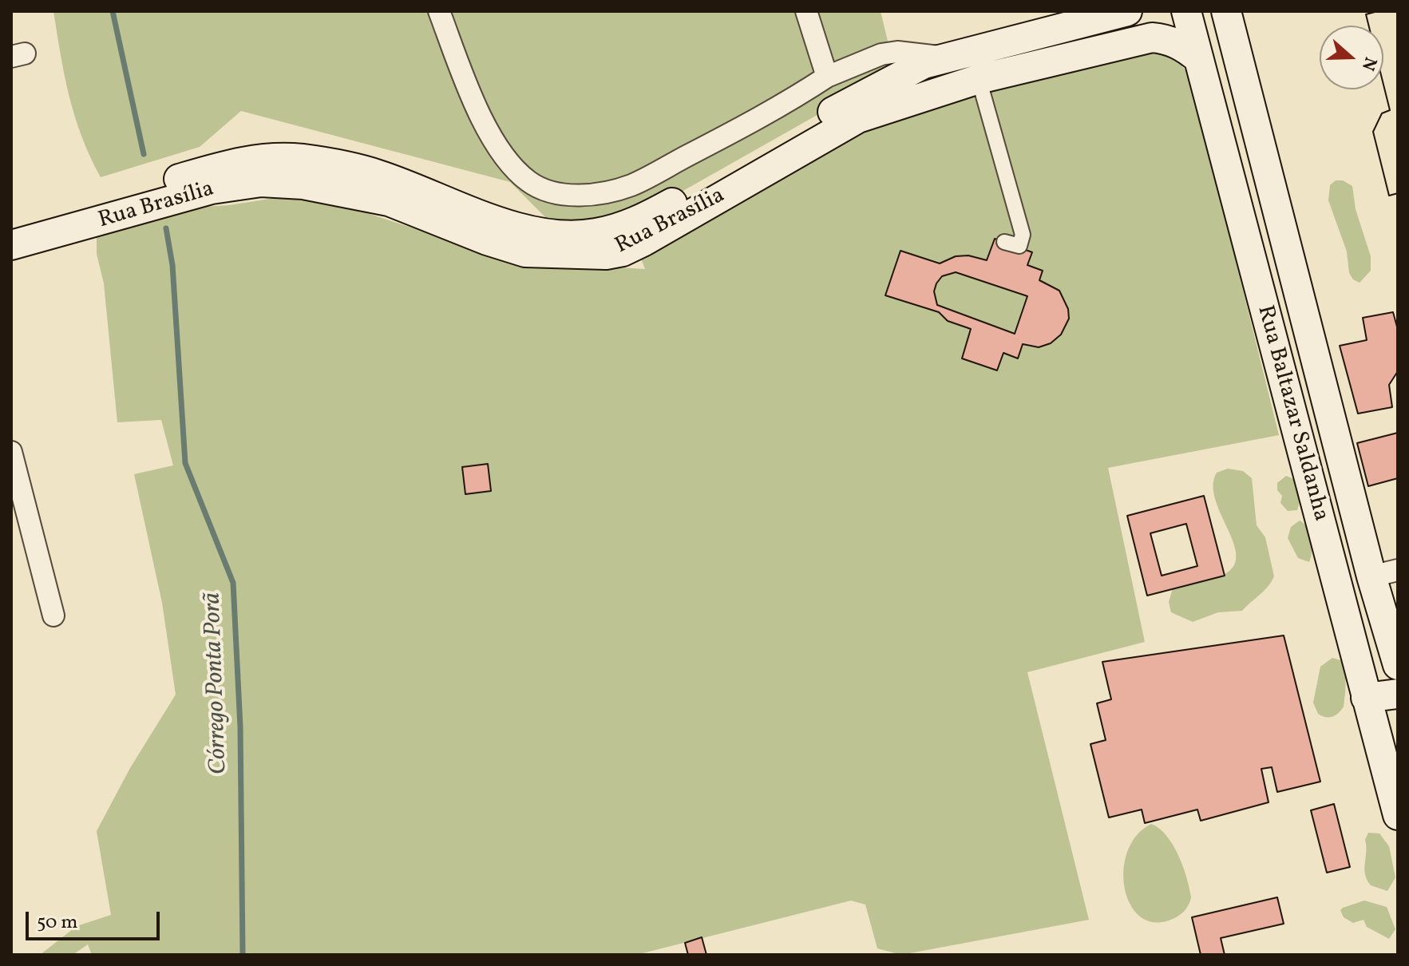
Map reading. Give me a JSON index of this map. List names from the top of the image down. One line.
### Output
{"streets":{"main road":["Rua Brasília","Rua Baltazar Saldanha"]},"crossings":[["Rua Brasília","Rua Baltazar Saldanha"]],"water":["Córrego Ponta Porã"],"scale_bar":"50 m","north":"right"}
